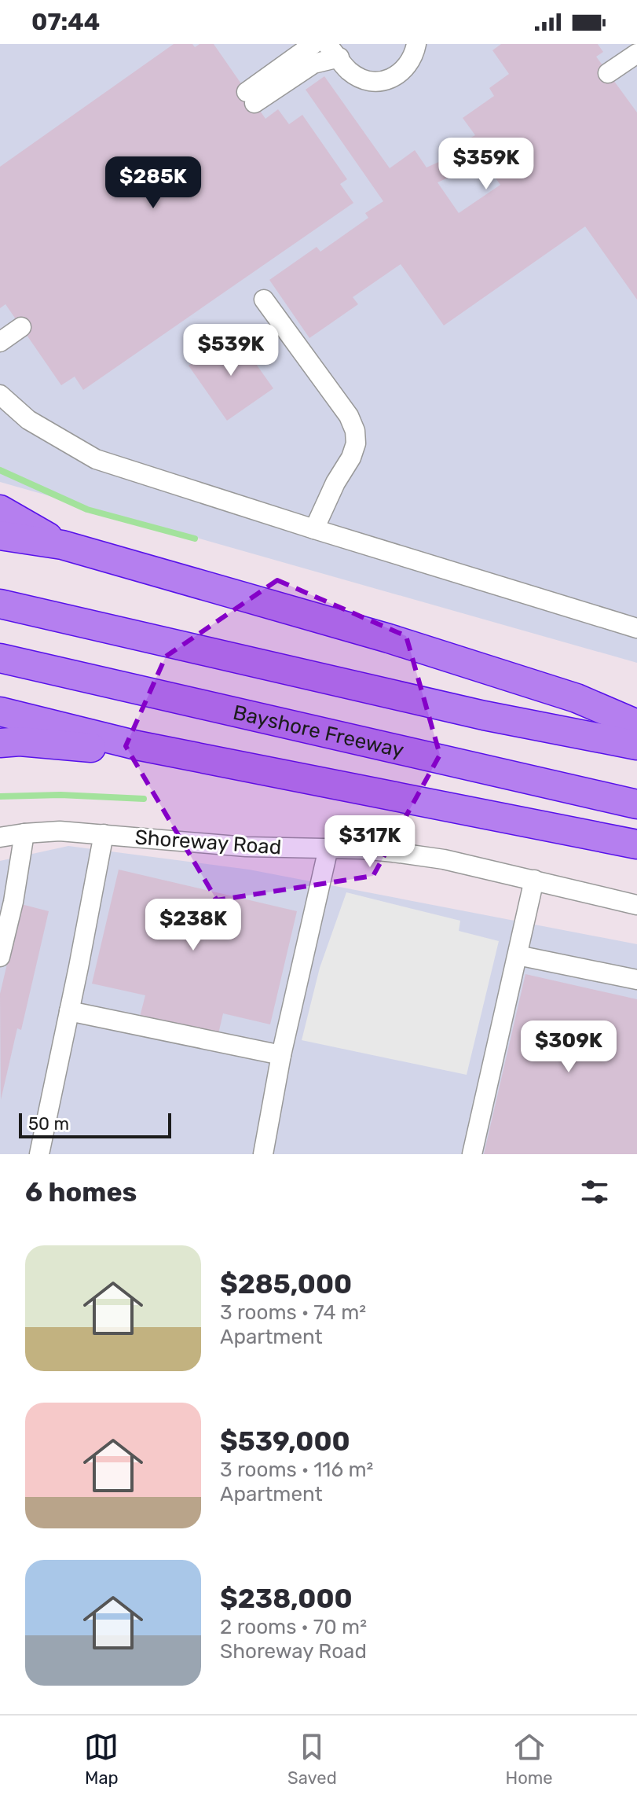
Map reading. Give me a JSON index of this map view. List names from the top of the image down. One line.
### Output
{"streets":{"highway":["Bayshore Freeway"],"street":["Shoreway Road"]},"scale_bar":"50 m","page":{"status":"07:44","price":["$359K","$285K","$539K","$317K","$238K","$309K"],"scale":"50 m","heading":"6 homes","list":[{"name":"$285,000","note":"3 rooms · 74 m² · Apartment"},{"name":"$539,000","note":"3 rooms · 116 m² · Apartment"},{"name":"$238,000","note":"2 rooms · 70 m² · Shoreway Road"}],"tabs":["Map","Saved","Home"]}}
